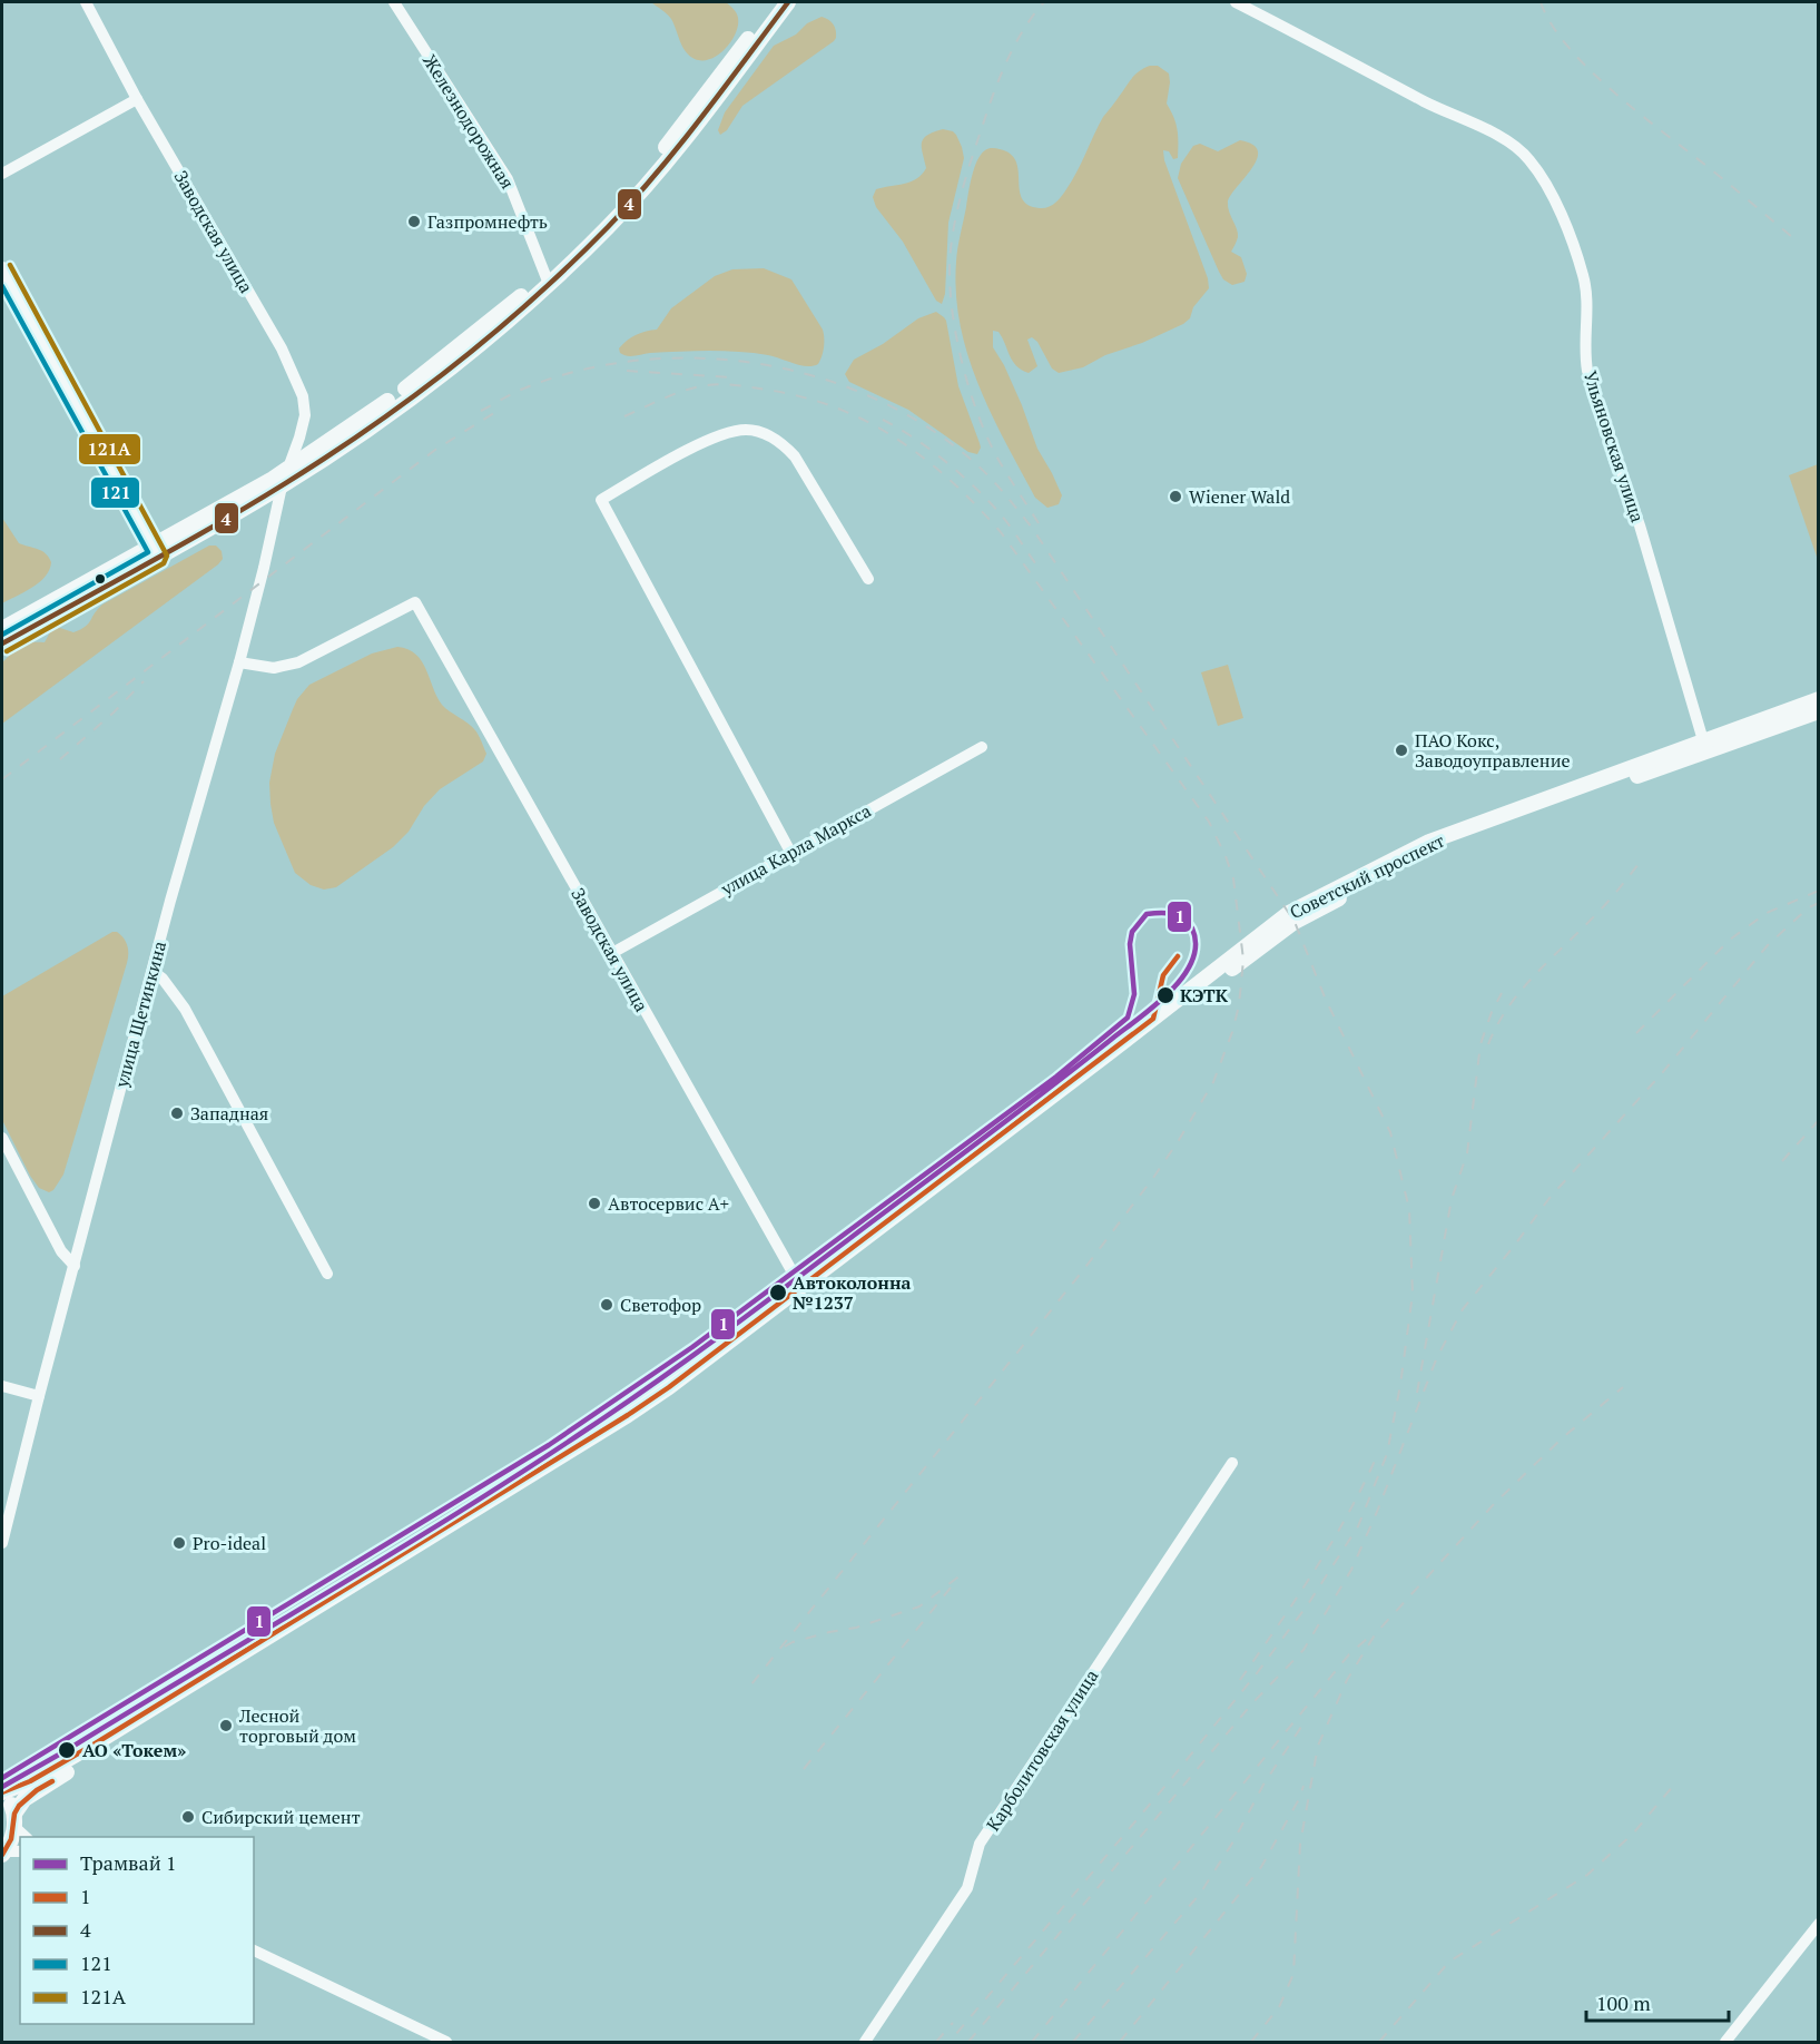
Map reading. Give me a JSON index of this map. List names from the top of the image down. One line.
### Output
{"streets":{"main road":["Советский проспект"],"street":["Железнодорожная","Заводская улица","Ульяновская улица","улица Карла Маркса","улица Щетинкина","Карболитовская улица"]},"crossings":[["Заводская улица","улица Карла Маркса"],["Заводская улица","Советский проспект"],["Заводская улица","улица Щетинкина"],["Ульяновская улица","Советский проспект"]],"places":["Газпромнефть","Wiener Wald","ПАО Кокс, Заводоуправление","КЭТК","Западная","Автосервис А+","Автоколонна №1237","Светофор","Pro-ideal","Лесной торговый дом","АО «Токем»","Сибирский цемент"],"lines":["transit line 4","transit line 121А","transit line 121","tram line 1","transit line 1"],"legend":["Трамвай 1","1","4","121","121А"],"scale_bar":"100 m"}
